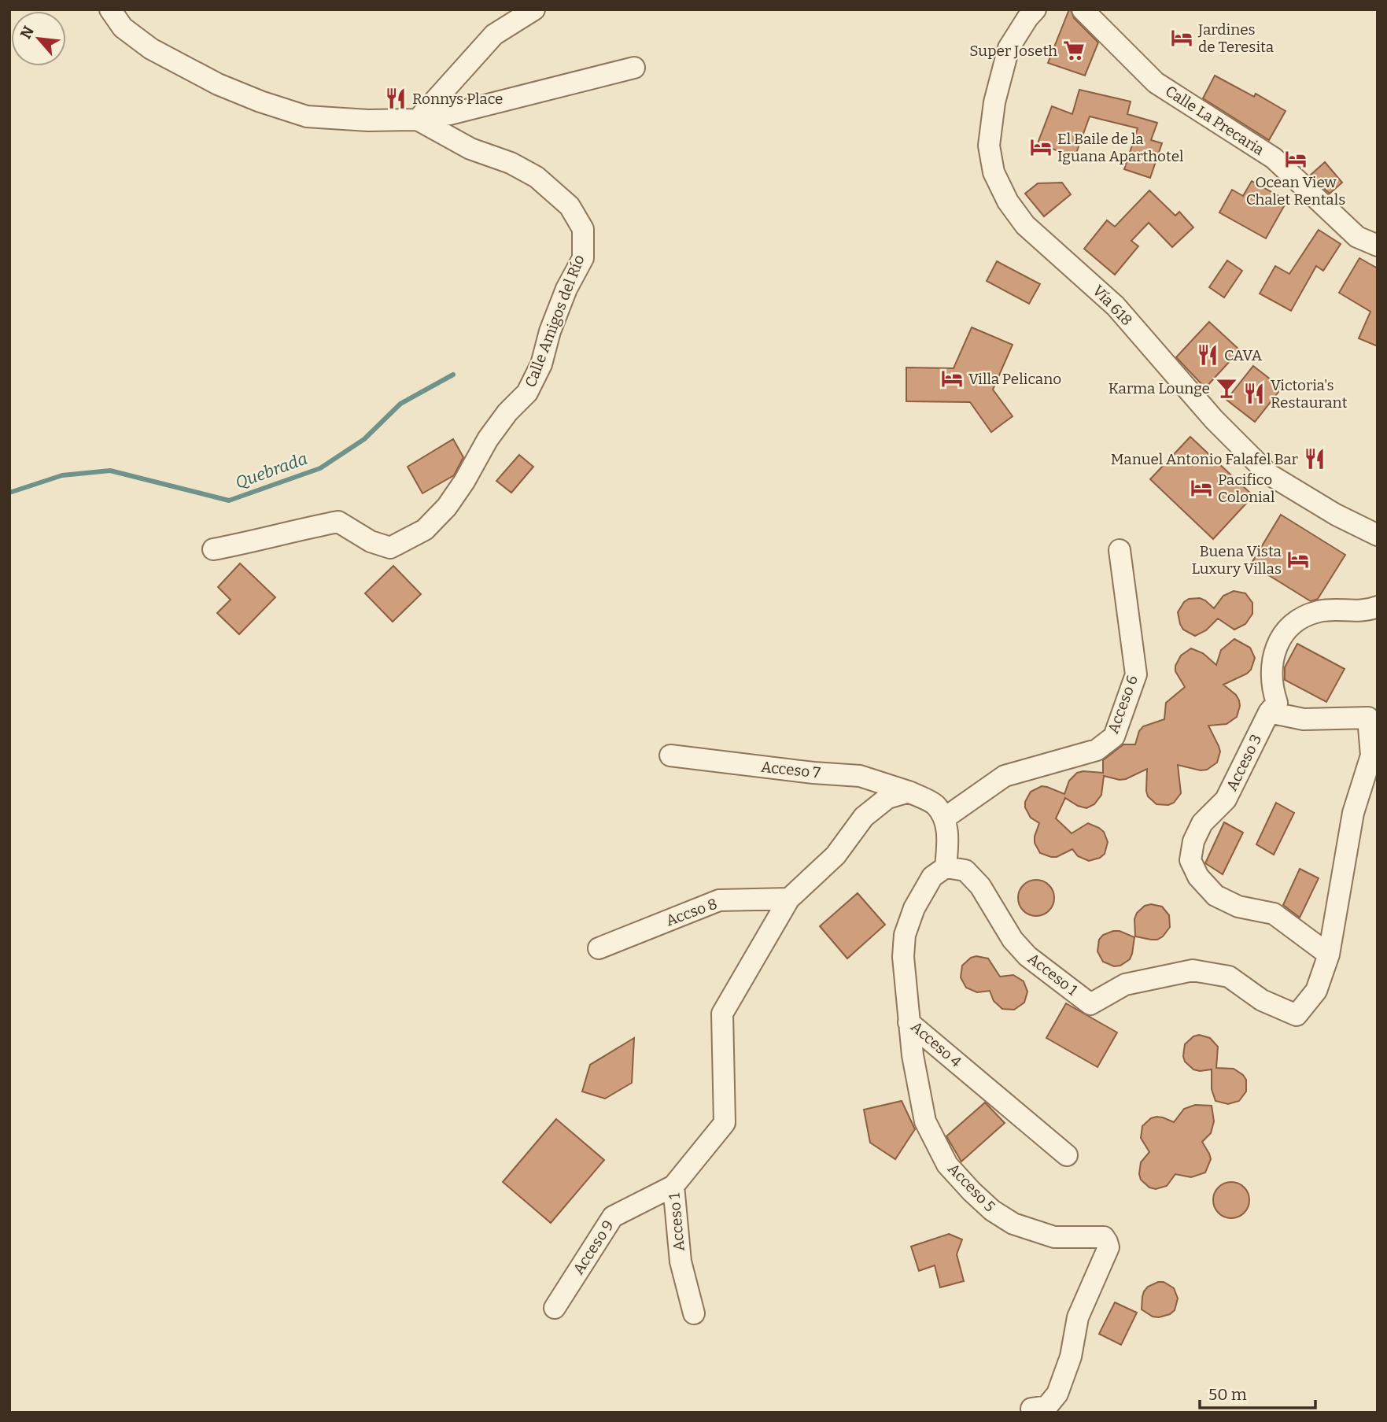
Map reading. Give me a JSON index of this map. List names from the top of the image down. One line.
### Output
{"streets":{"street":["Calle La Precaria","Vía 618","Calle Amigos del Río","Acceso 6","Acceso 3","Acceso 7","Accso 8","Acceso 1","Acceso 4","Acceso 5","Acceso 9"]},"crossings":[["Acceso 3","Acceso 1"],["Acceso 7","Acceso 1"],["Accso 8","Acceso 1"],["Acceso 1","Acceso 4"],["Acceso 1","Acceso 9"],["Acceso 4","Acceso 5"]],"water":["Quebrada"],"places":{"hotel":["Jardines de Teresita","El Baile de la Iguana Aparthotel","Ocean View Chalet Rentals","Villa Pelicano","Pacifico Colonial","Buena Vista Luxury Villas"],"supermarket":["Super Joseth"],"restaurant":["Ronnys Place","CAVA","Victoria's Restaurant","Manuel Antonio Falafel Bar"],"bar":["Karma Lounge"]},"scale_bar":"50 m","north":"top left"}
